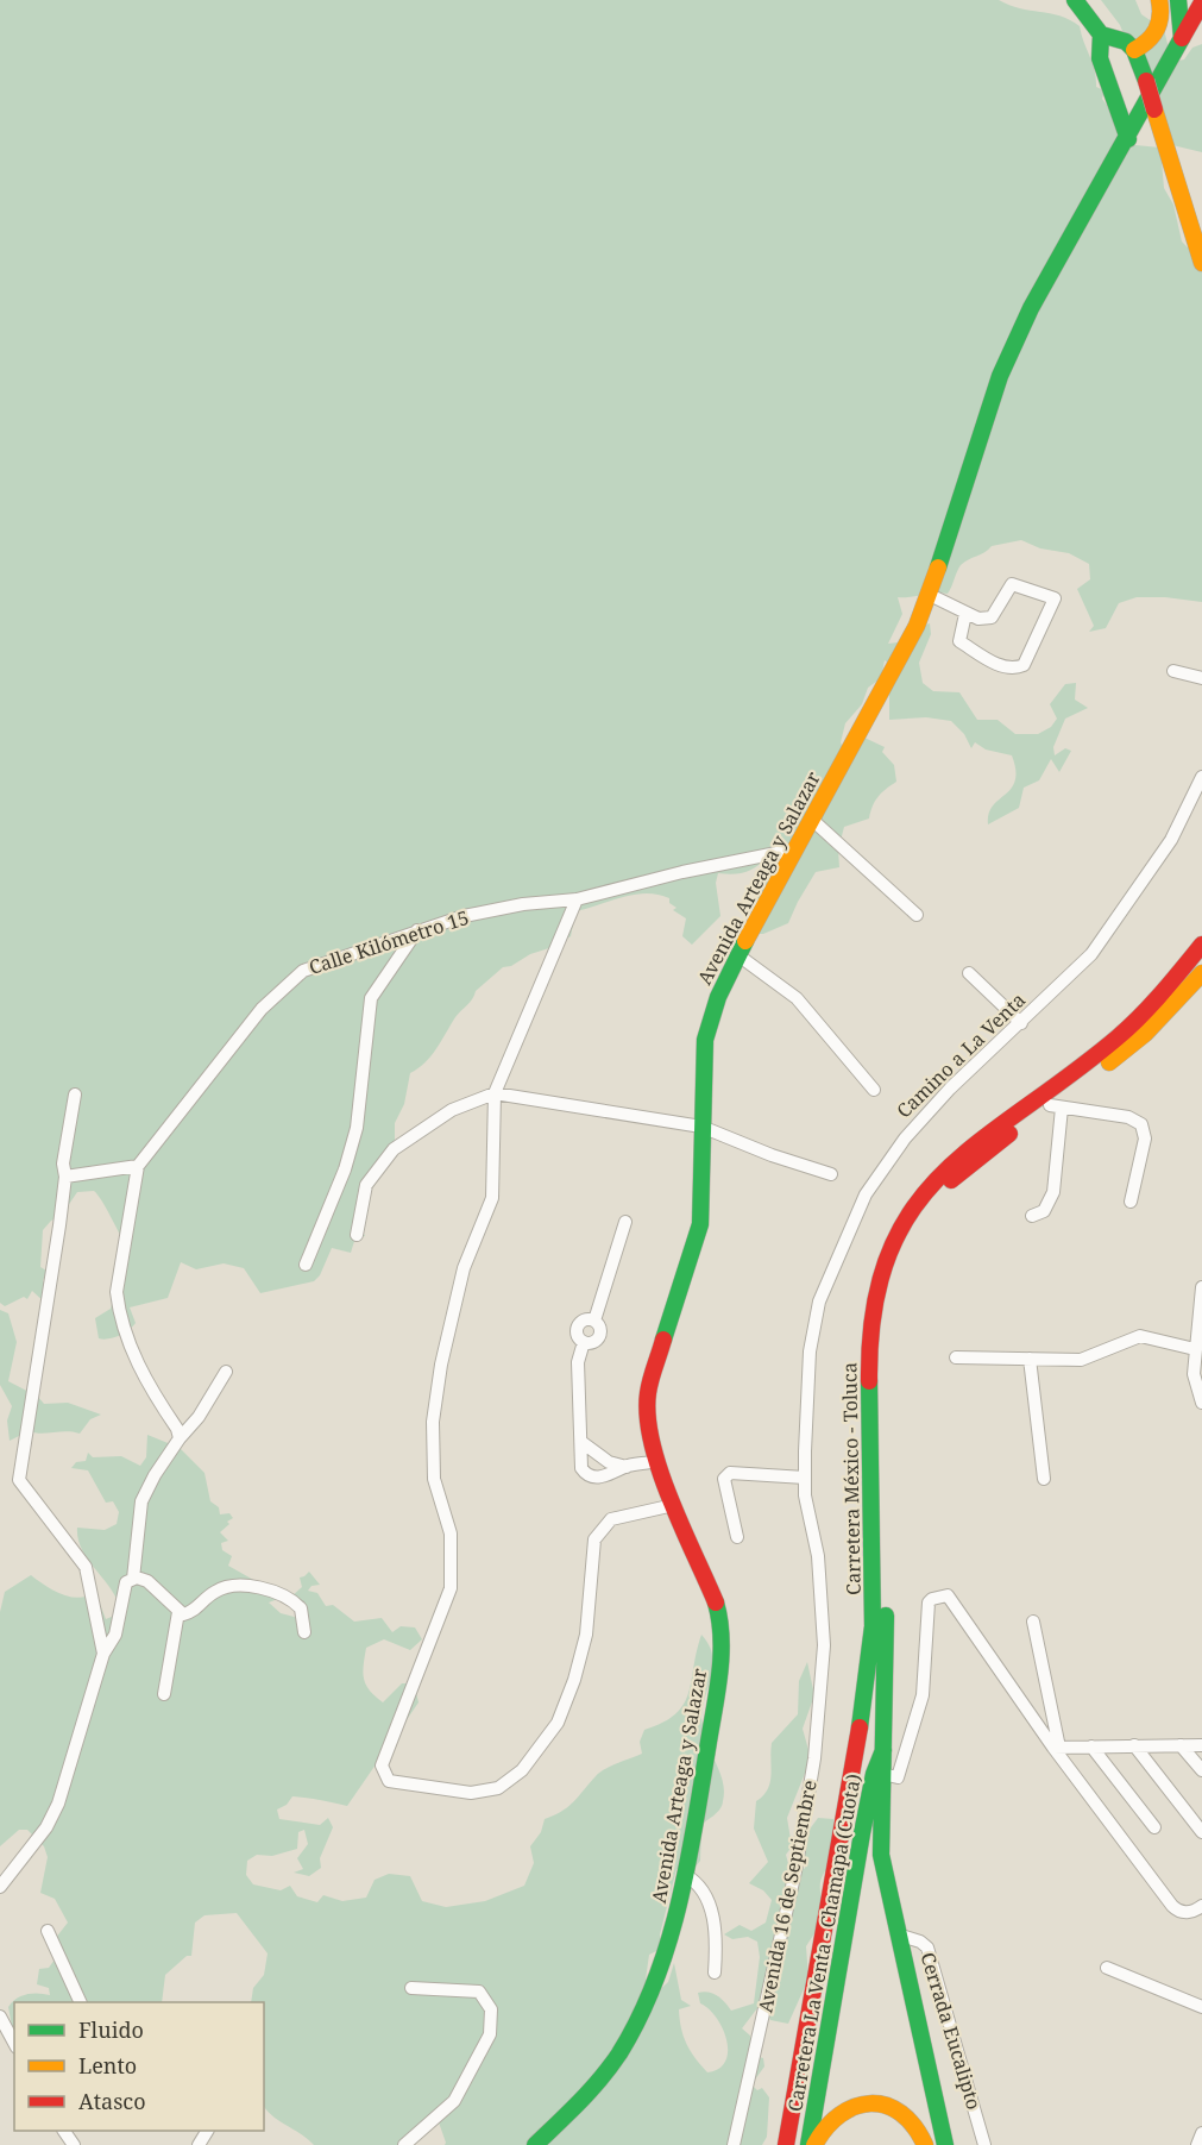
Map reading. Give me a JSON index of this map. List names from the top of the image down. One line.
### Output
{"streets":{"main road":["Avenida Arteaga y Salazar","Carretera México - Toluca","Carretera La Venta - Chamapa (Cuota)"],"street":["Calle Kilómetro 15","Camino a La Venta","Avenida 16 de Septiembre","Cerrada Eucalipto"]},"crossings":[["Avenida Arteaga y Salazar","Calle Kilómetro 15"],["Camino a La Venta","Avenida 16 de Septiembre"],["Carretera México - Toluca","Carretera La Venta - Chamapa (Cuota)"],["Carretera México - Toluca","Cerrada Eucalipto"]],"legend":["Fluido","Lento","Atasco"]}
